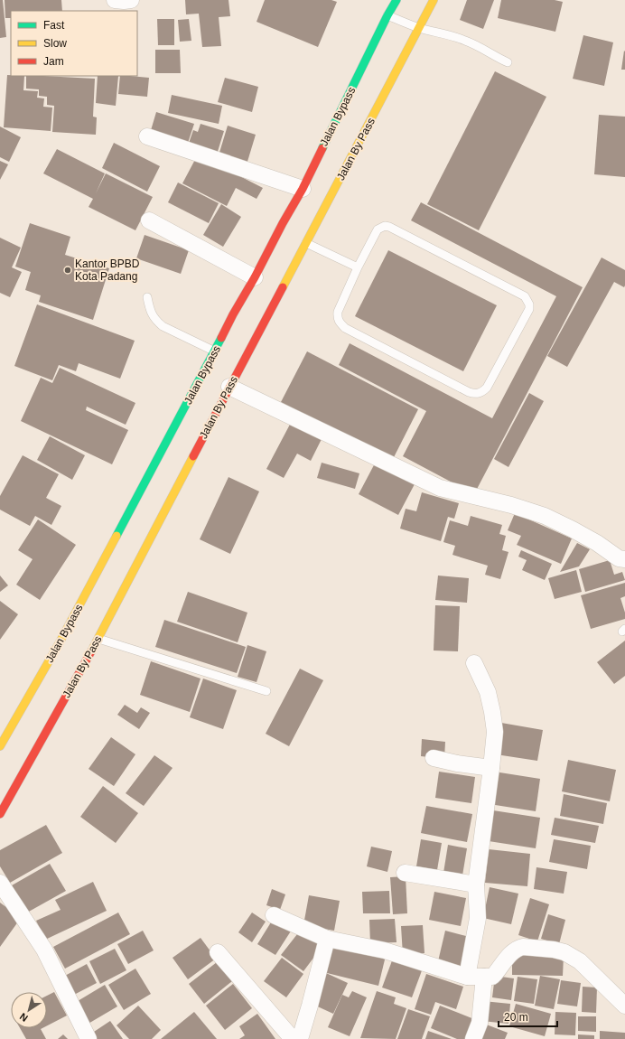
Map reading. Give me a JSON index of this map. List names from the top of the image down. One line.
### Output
{"streets":{"highway":["Jalan Bypass","Jalan By Pass"]},"places":["Kantor BPBD Kota Padang"],"legend":["Fast","Slow","Jam"],"scale_bar":"20 m","north":"bottom left"}
